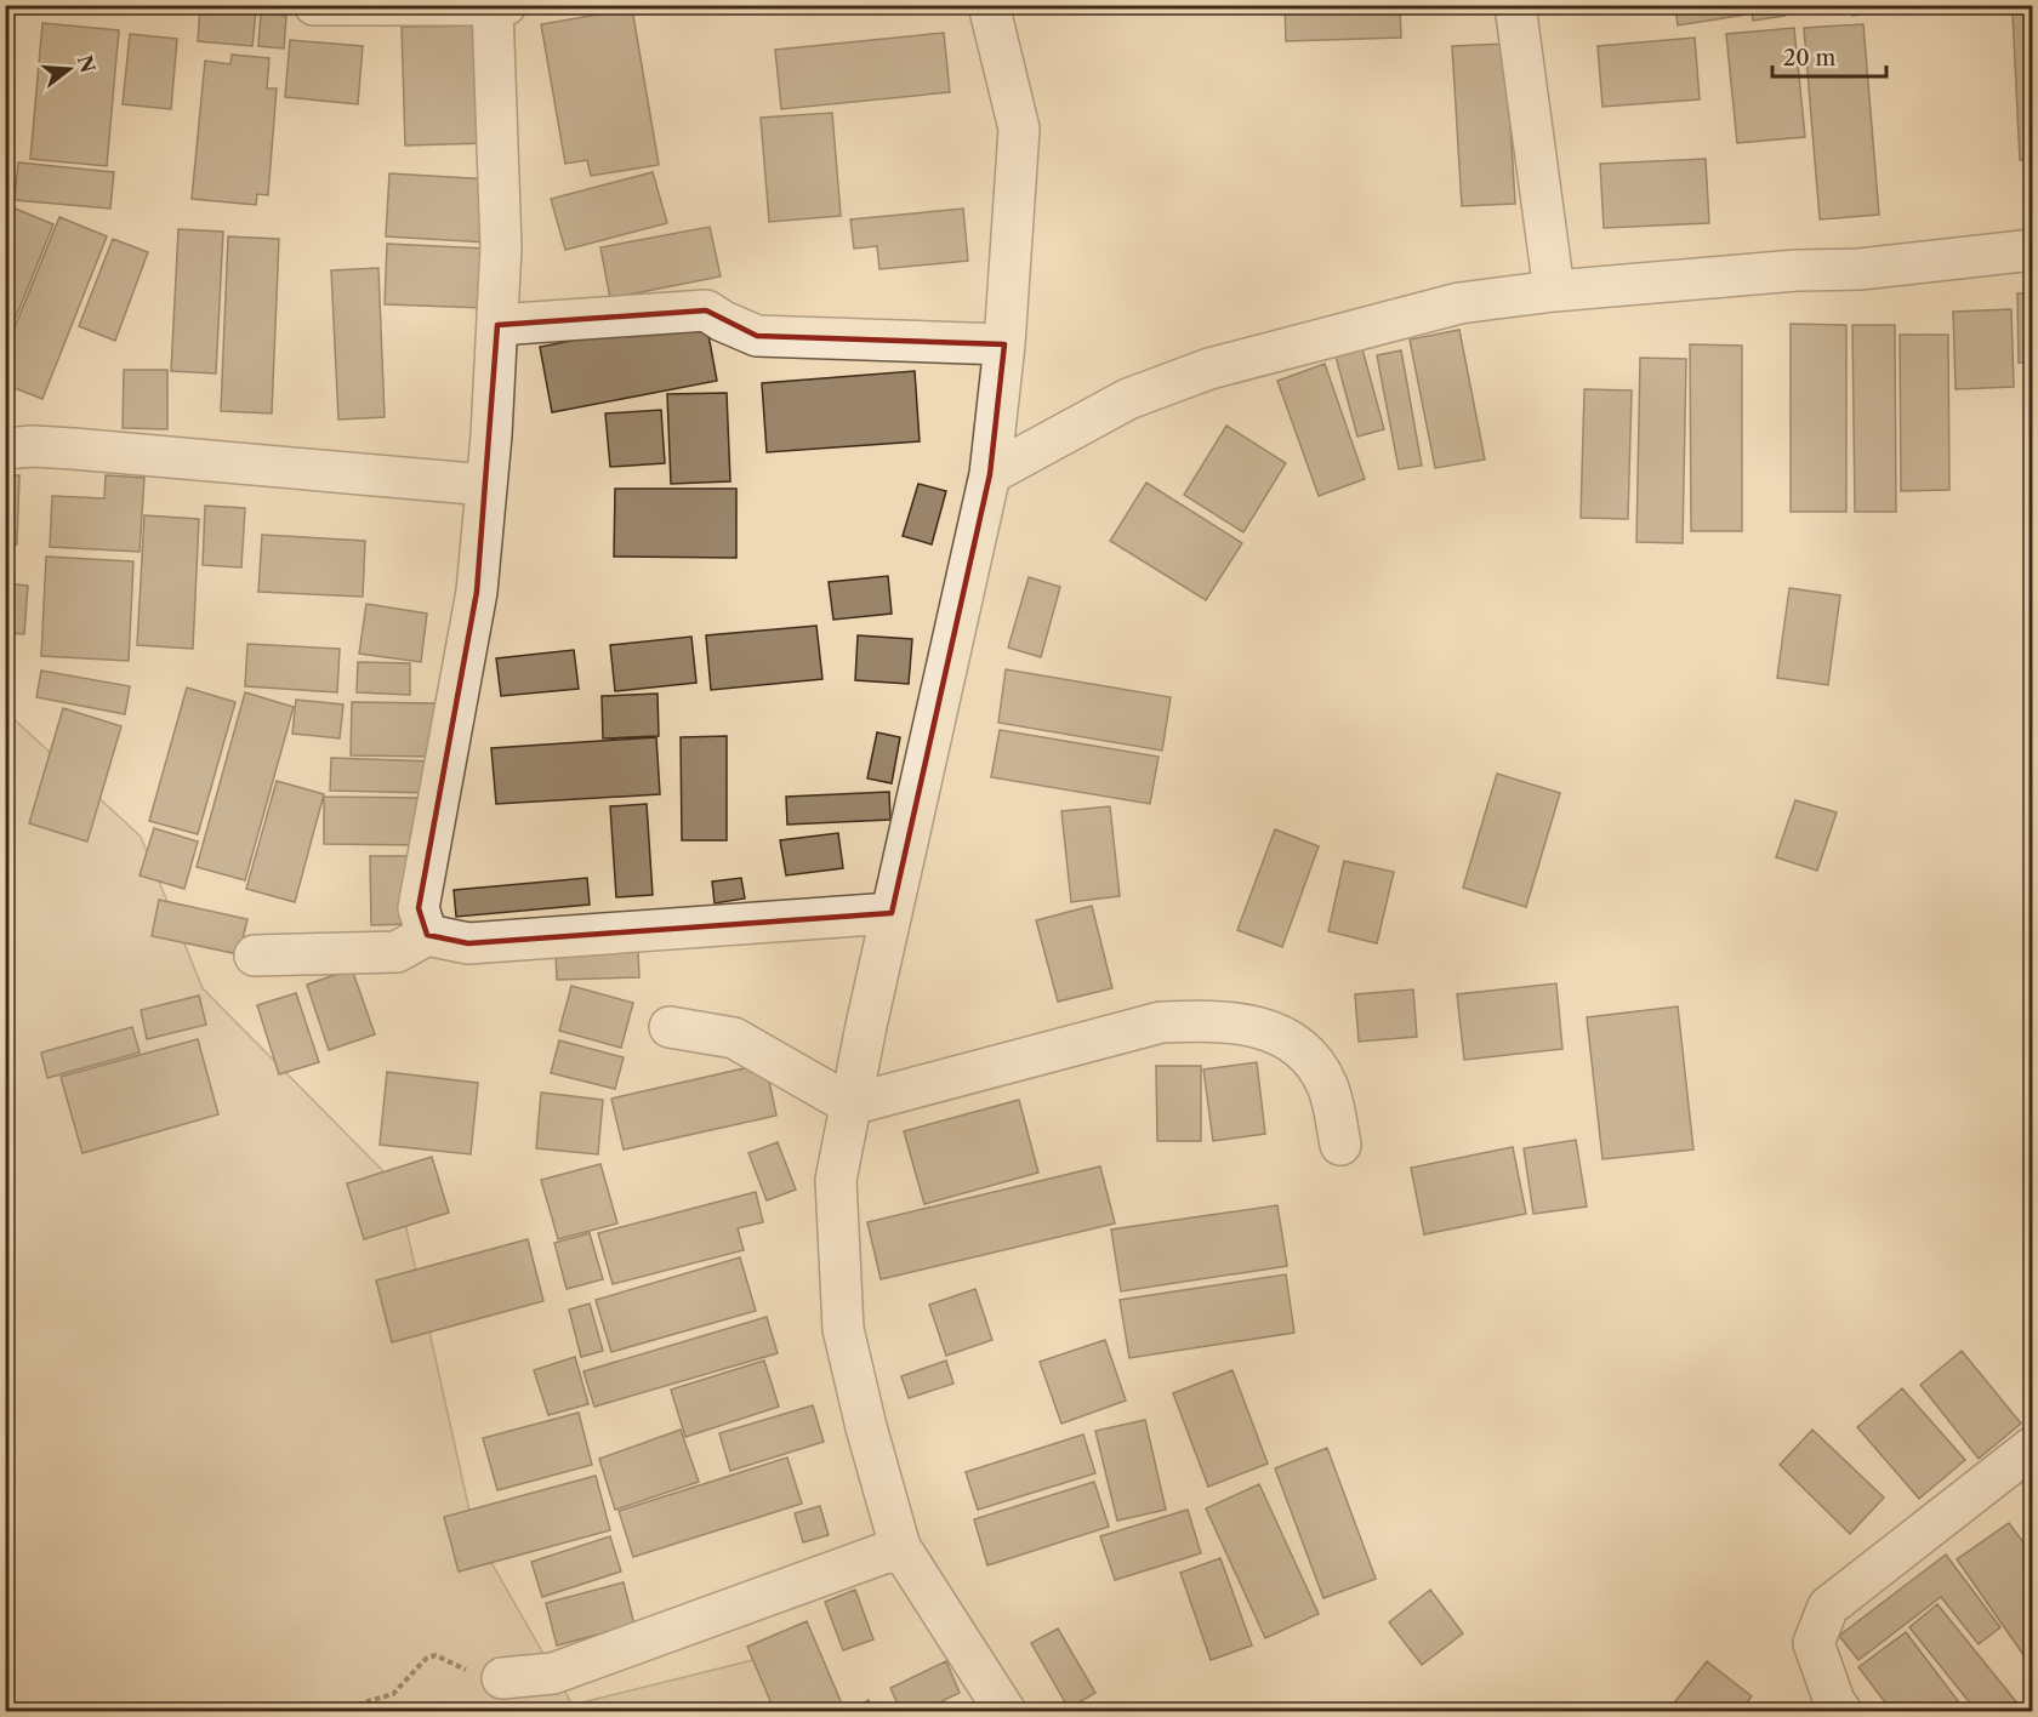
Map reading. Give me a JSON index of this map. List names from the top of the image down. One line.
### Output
{"scale_bar":"20 m","north":"right"}
